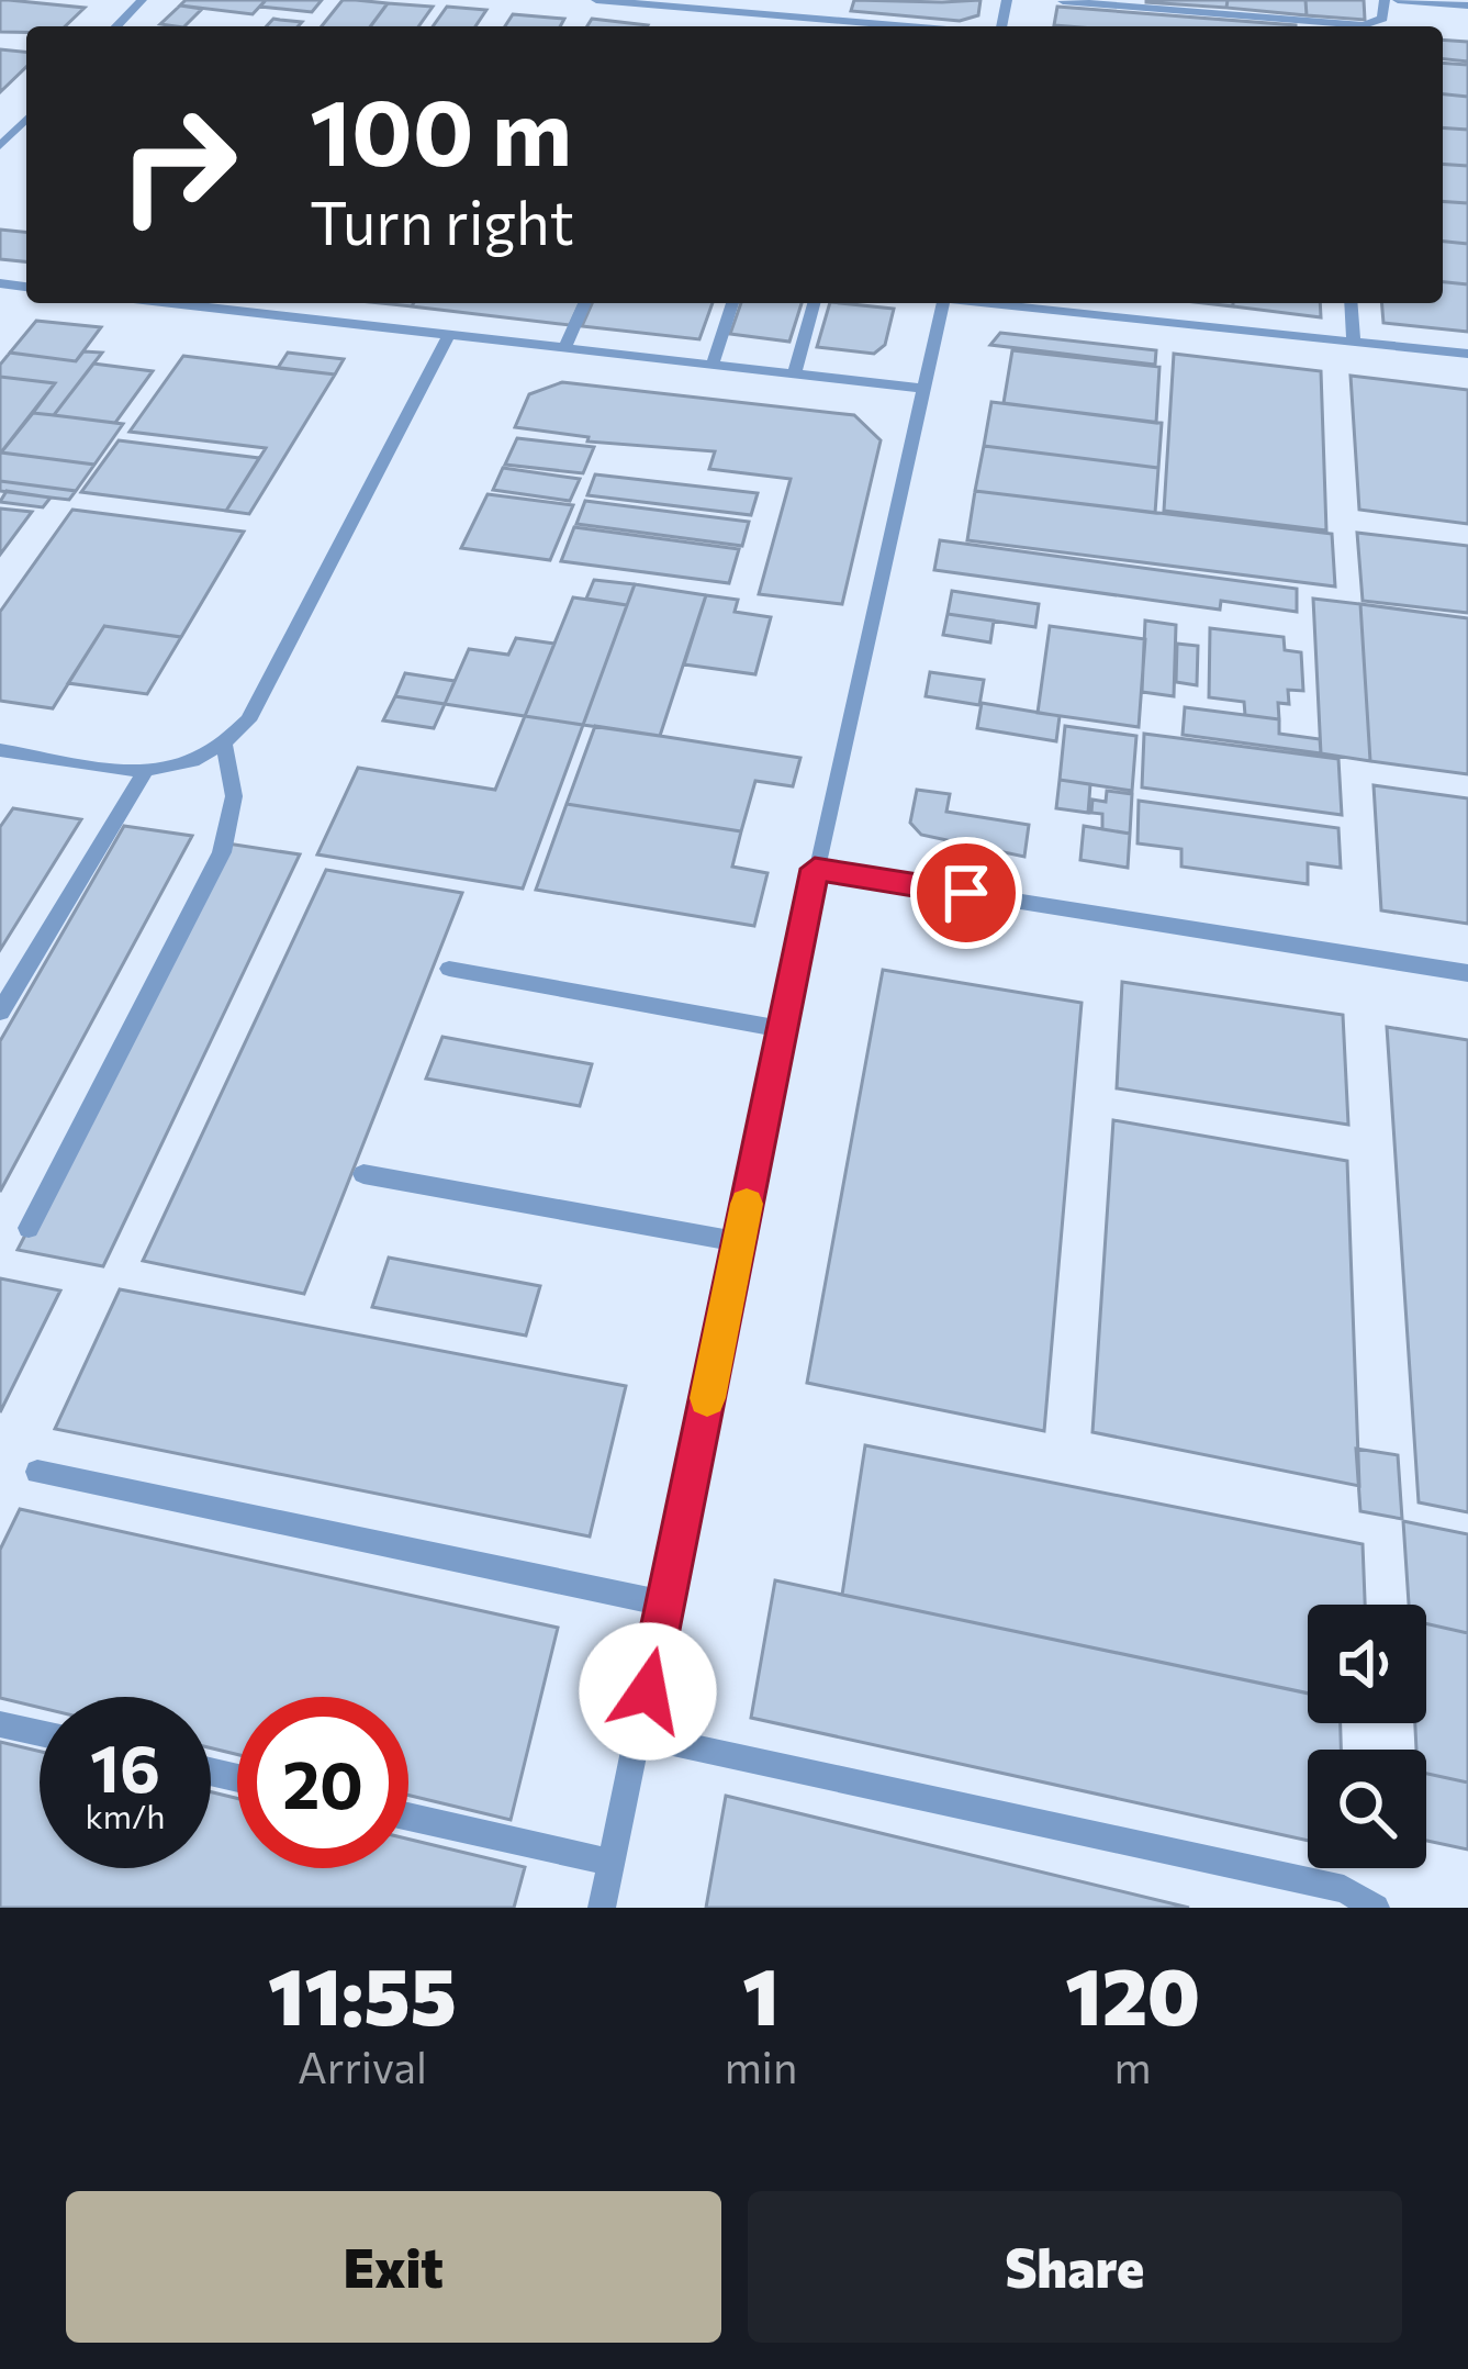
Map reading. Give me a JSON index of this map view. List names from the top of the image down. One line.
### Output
{"page":{"turn":["100 m","Turn right"],"speed":"16 km/h","limit":"20","eta":["11:55","Arrival","1","min","120","m"],"buttons":["Exit","Share"]}}
